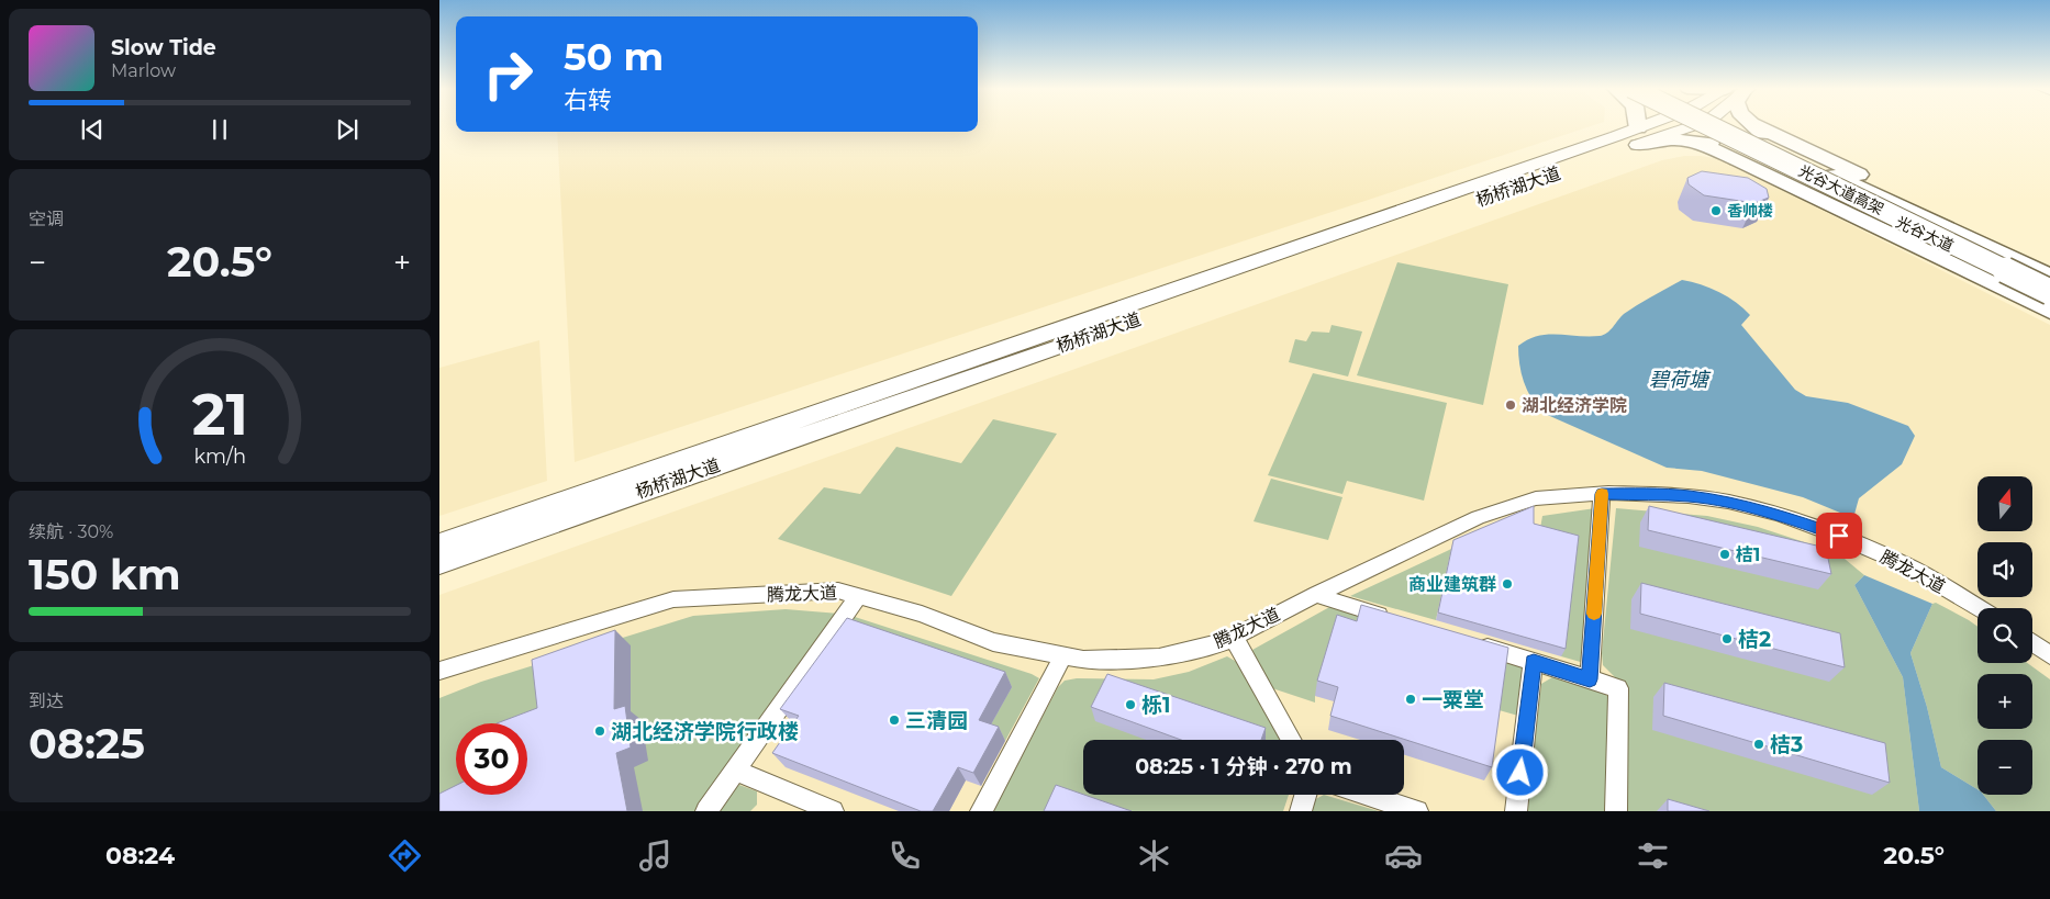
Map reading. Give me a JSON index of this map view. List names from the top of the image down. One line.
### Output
{"streets":{"highway":["光谷大道高架"],"main road":["杨桥湖大道","光谷大道"],"street":["腾龙大道"]},"crossings":[["光谷大道高架","光谷大道"]],"water":["碧荷塘"],"places":["香帅楼","湖北经济学院","桔1","商业建筑群","桔2","一粟堂","栎1","三清园","湖北经济学院行政楼","桔3"],"north":"top","page":{"turn":["50 m","右转"],"song":["Slow Tide","Marlow"],"tile":["空调",["续航 · 30%","150 km"],["到达","08:25"]],"heat":["−","20.5°","+"],"map_buttons":["+","−"],"limit":"30","trip":"08:25 · 1 分钟 · 270 m","tabs":["08:24","20.5°"],"gauge":["21","km/h"]}}
